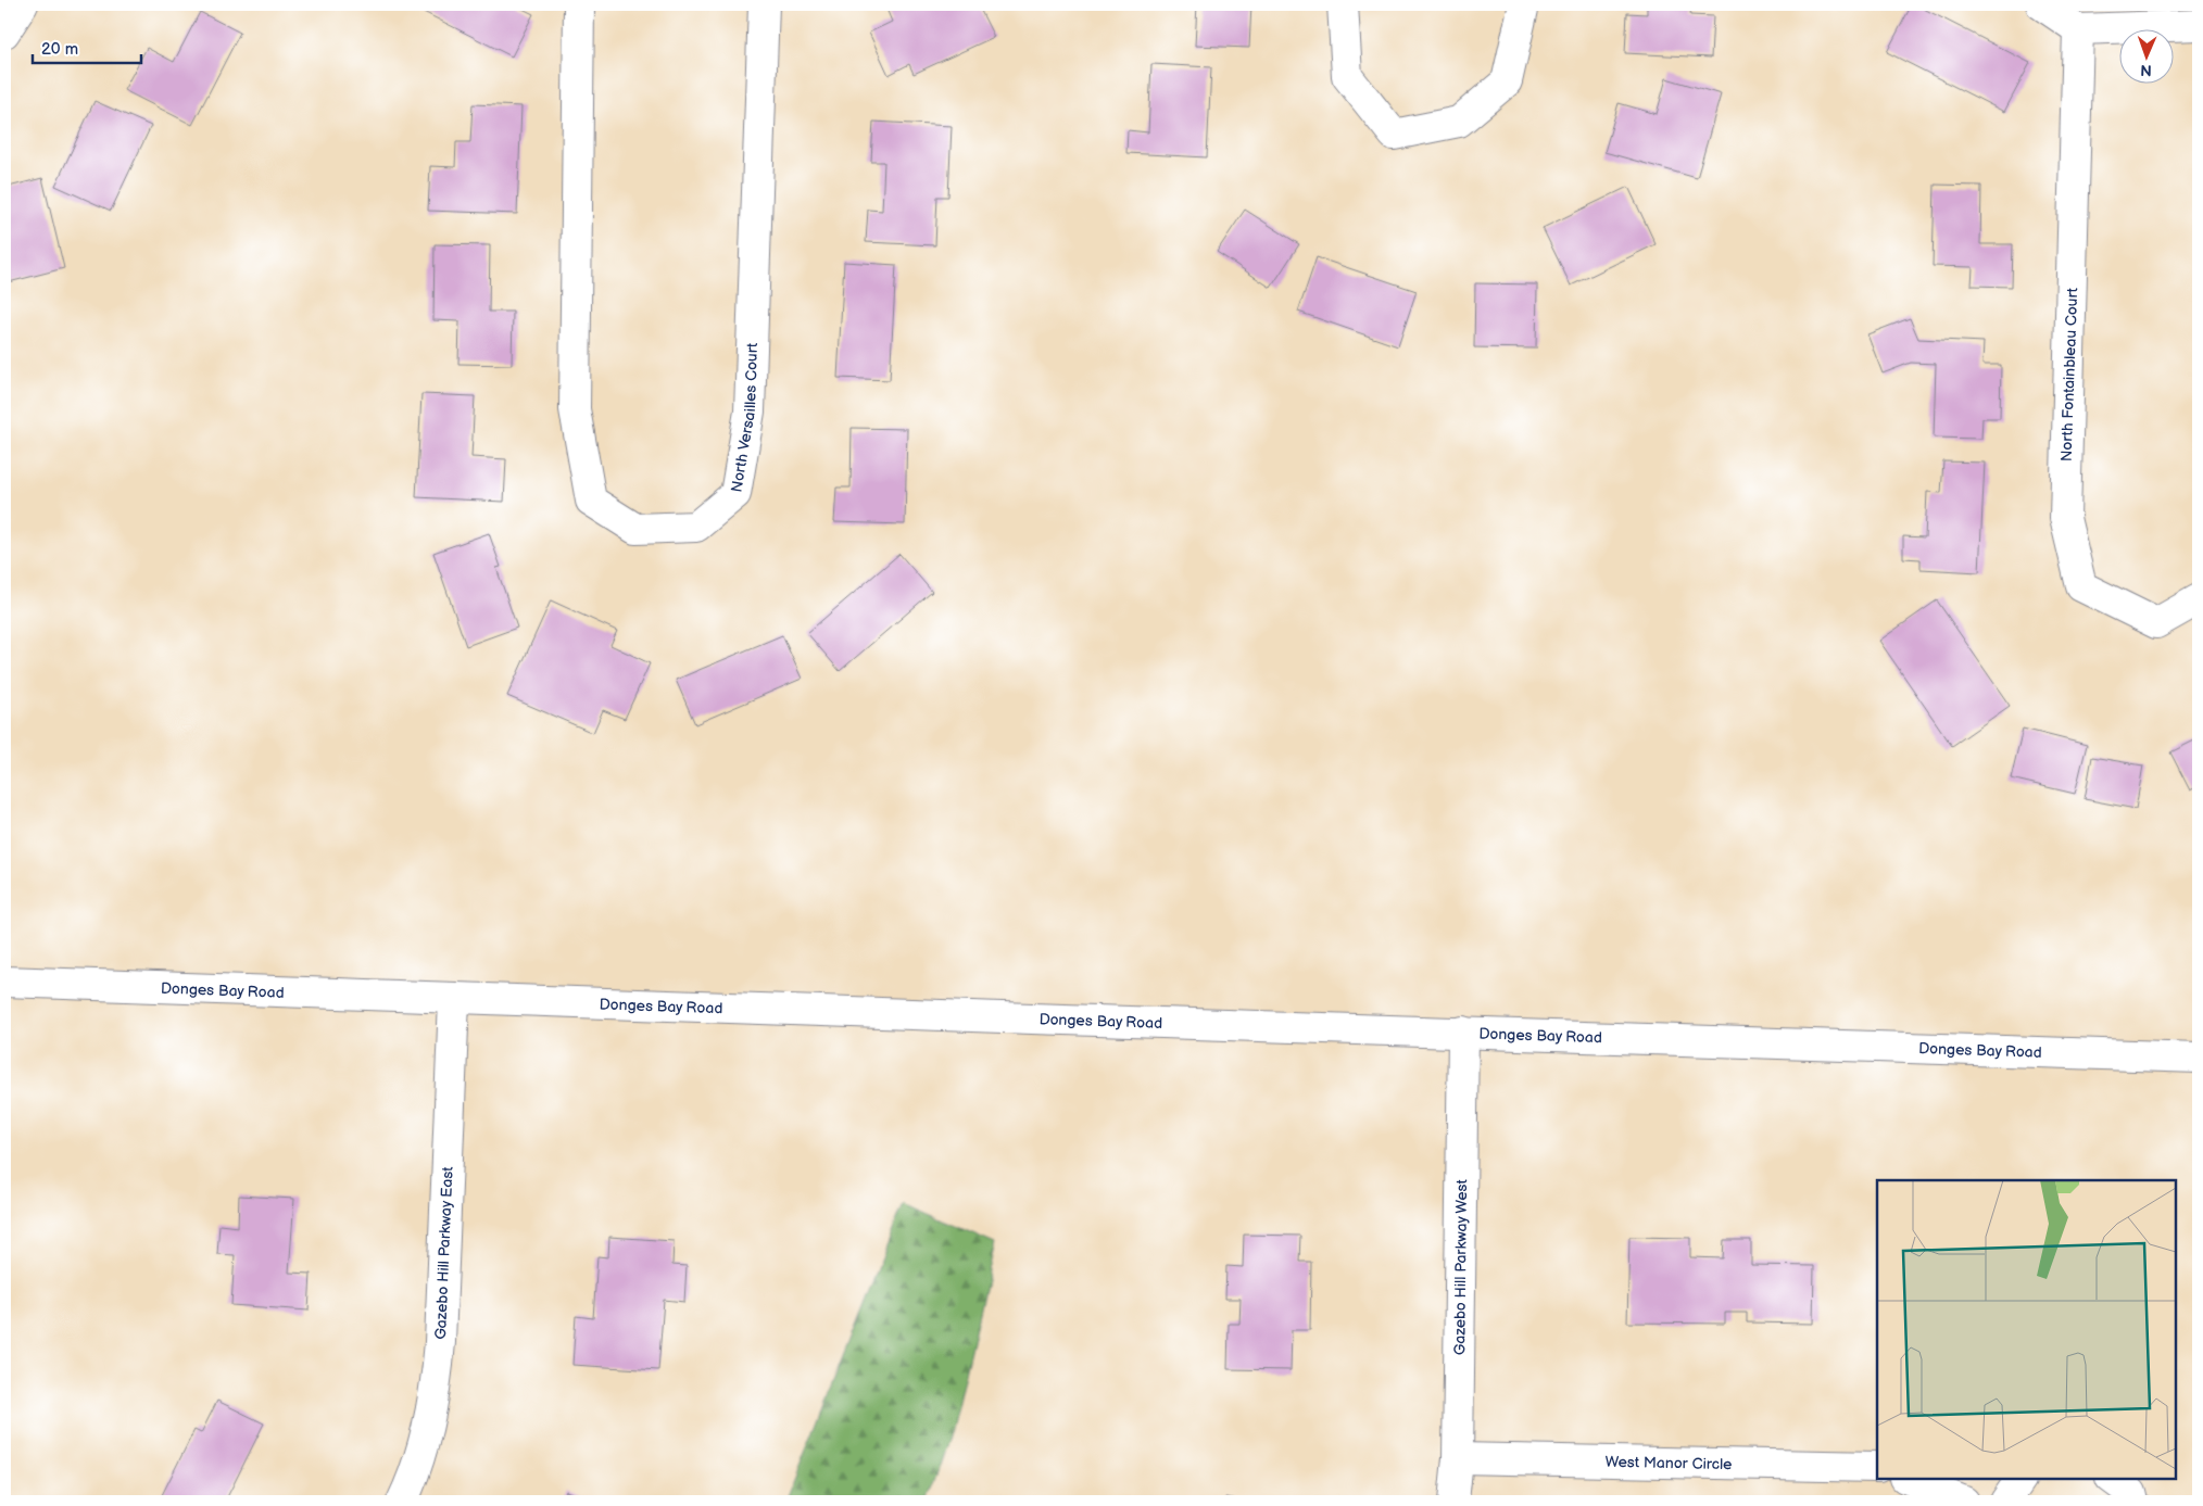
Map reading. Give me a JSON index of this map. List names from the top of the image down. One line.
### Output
{"streets":{"street":["North Fontainbleau Court","North Versailles Court","Donges Bay Road","Gazebo Hill Parkway East","Gazebo Hill Parkway West","West Manor Circle"]},"crossings":[["Donges Bay Road","Gazebo Hill Parkway East"],["Donges Bay Road","Gazebo Hill Parkway West"],["Gazebo Hill Parkway West","West Manor Circle"]],"scale_bar":"20 m","north":"bottom"}
